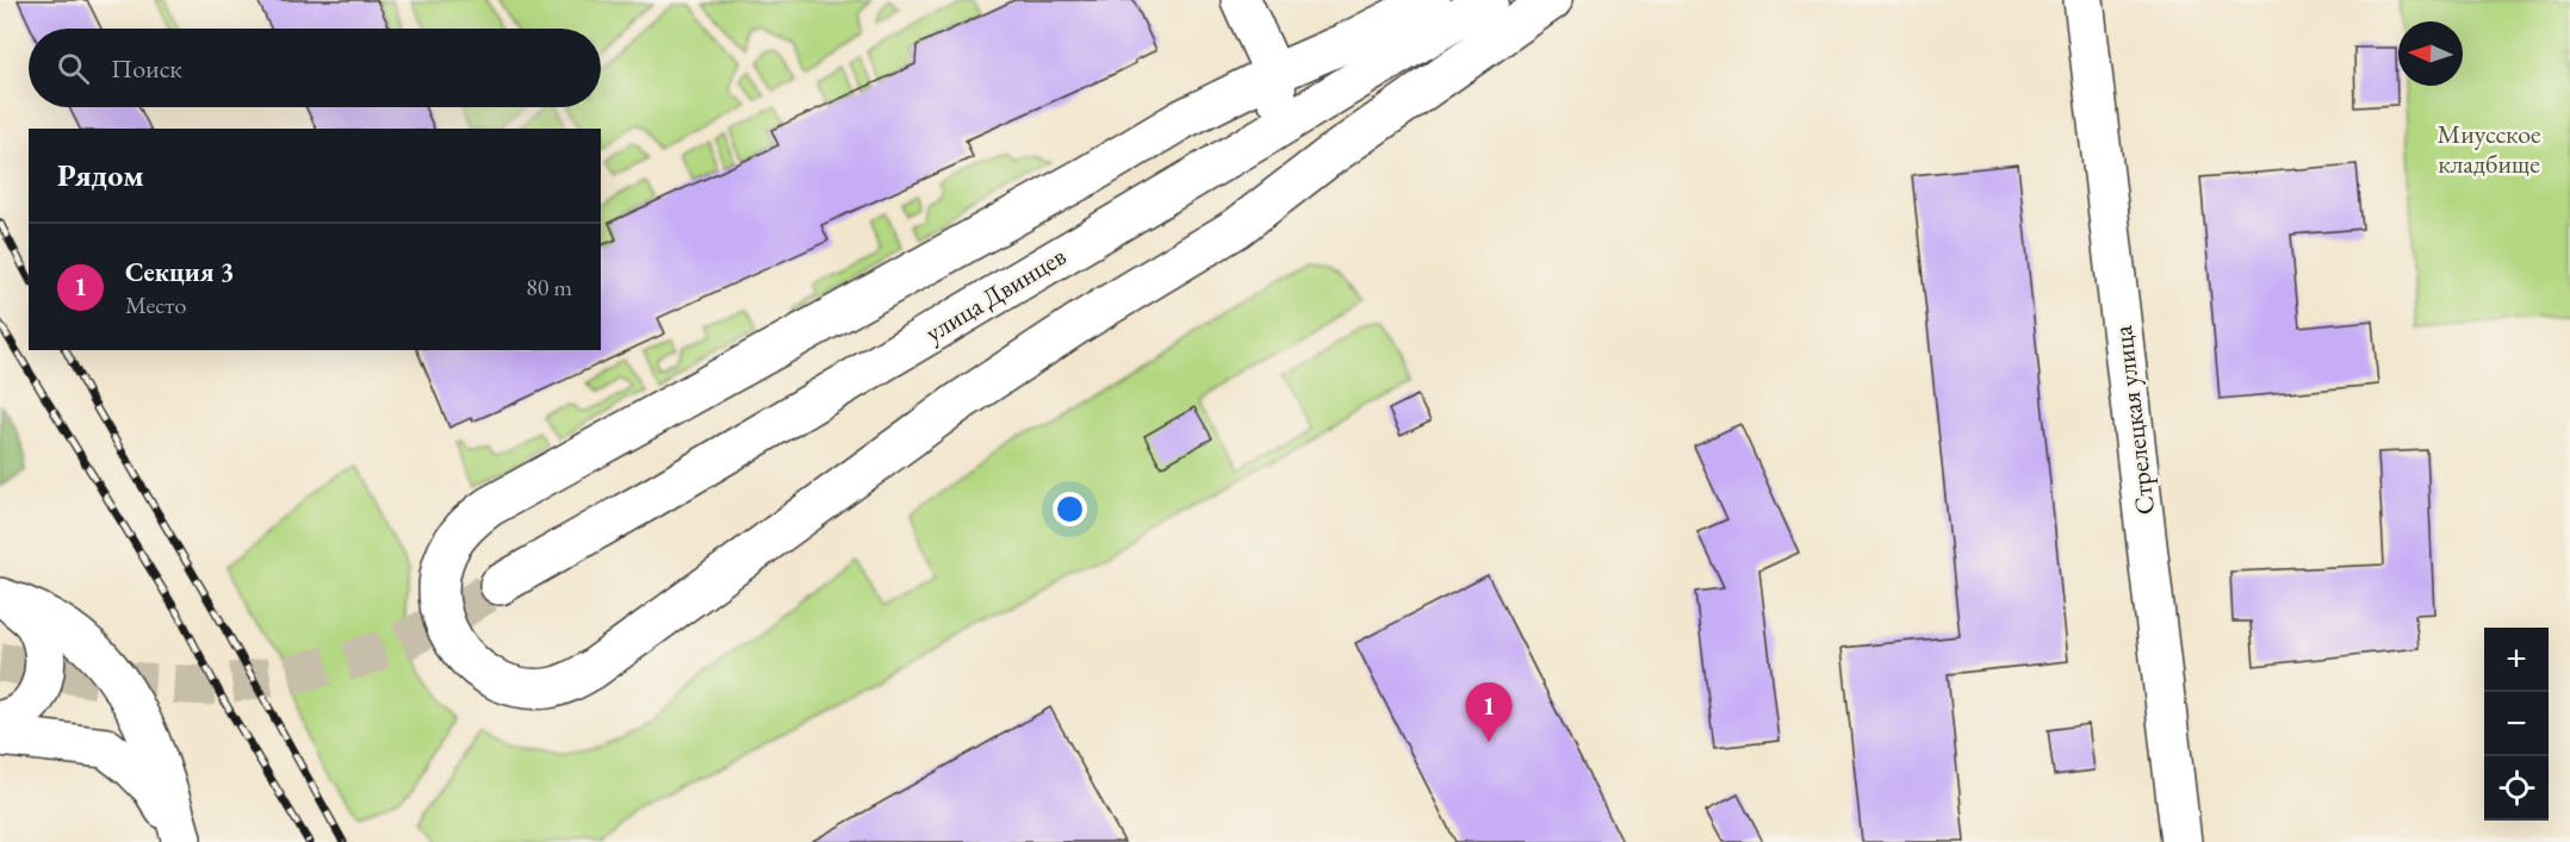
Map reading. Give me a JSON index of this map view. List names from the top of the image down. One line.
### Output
{"streets":{"street":["улица Двинцев","Стрелецкая улица"]},"parks":["Миусское кладбище"],"north":"left","page":{"search":"Поиск","heading":"Рядом","list":[{"mark":"1","name":"Секция 3","note":"Место","value":"80 m"}],"map_buttons":["+","−"],"pins":"1"}}
